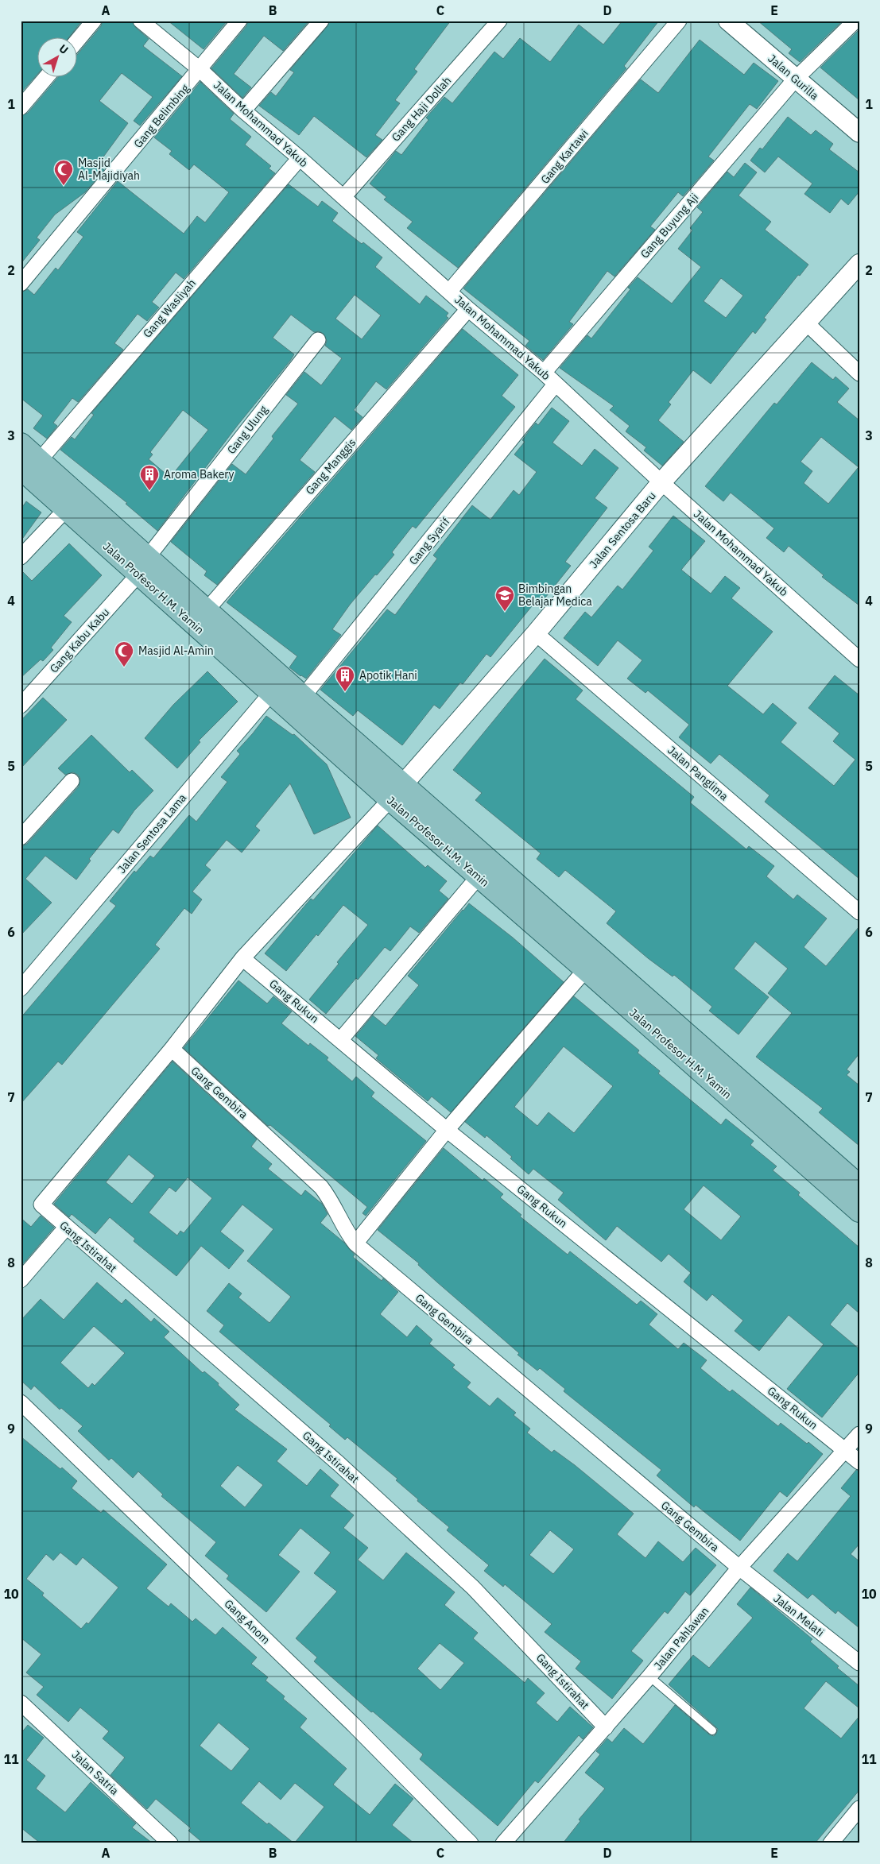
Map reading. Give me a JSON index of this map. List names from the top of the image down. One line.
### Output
{"streets":{"main road":["Jalan Profesor H.M. Yamin"],"street":["Jalan Gurilla","Gang Haji Dollah","Gang Belimbing","Jalan Mohammad Yakub","Gang Kartawi","Gang Buyung Aji","Gang Wasliyah","Gang Ulung","Gang Manggis","Jalan Sentosa Baru","Gang Syarif","Gang Kabu Kabu","Jalan Panglima","Jalan Sentosa Lama","Gang Rukun","Gang Gembira","Gang Istirahat","Jalan Melati","Gang Anom","Jalan Pahlawan","Jalan Satria"]},"crossings":[["Jalan Gurilla","Gang Buyung Aji"],["Gang Haji Dollah","Jalan Mohammad Yakub"],["Gang Belimbing","Jalan Mohammad Yakub"],["Jalan Mohammad Yakub","Gang Kartawi"],["Jalan Mohammad Yakub","Gang Buyung Aji"],["Jalan Mohammad Yakub","Gang Wasliyah"],["Jalan Mohammad Yakub","Gang Manggis"],["Jalan Mohammad Yakub","Jalan Sentosa Baru"],["Jalan Mohammad Yakub","Gang Syarif"],["Gang Wasliyah","Jalan Profesor H.M. Yamin"],["Gang Ulung","Jalan Profesor H.M. Yamin"],["Gang Ulung","Gang Kabu Kabu"],["Gang Manggis","Jalan Profesor H.M. Yamin"],["Jalan Sentosa Baru","Jalan Profesor H.M. Yamin"],["Jalan Sentosa Baru","Jalan Panglima"],["Gang Syarif","Jalan Profesor H.M. Yamin"],["Jalan Profesor H.M. Yamin","Gang Kabu Kabu"],["Jalan Profesor H.M. Yamin","Jalan Sentosa Lama"],["Gang Rukun","Jalan Pahlawan"],["Gang Gembira","Gang Istirahat"],["Gang Gembira","Jalan Melati"],["Gang Gembira","Jalan Pahlawan"],["Gang Istirahat","Jalan Pahlawan"],["Jalan Melati","Jalan Pahlawan"]],"places":{"mosque":["Masjid Al-Majidiyah","Masjid Al-Amin"],"building":["Aroma Bakery","Apotik Hani"],"school or university":["Bimbingan Belajar Medica"]},"north":"top right","grid":{"columns":["A","B","C","D","E"],"rows":["1","2","3","4","5","6","7","8","9","10","11"]}}
